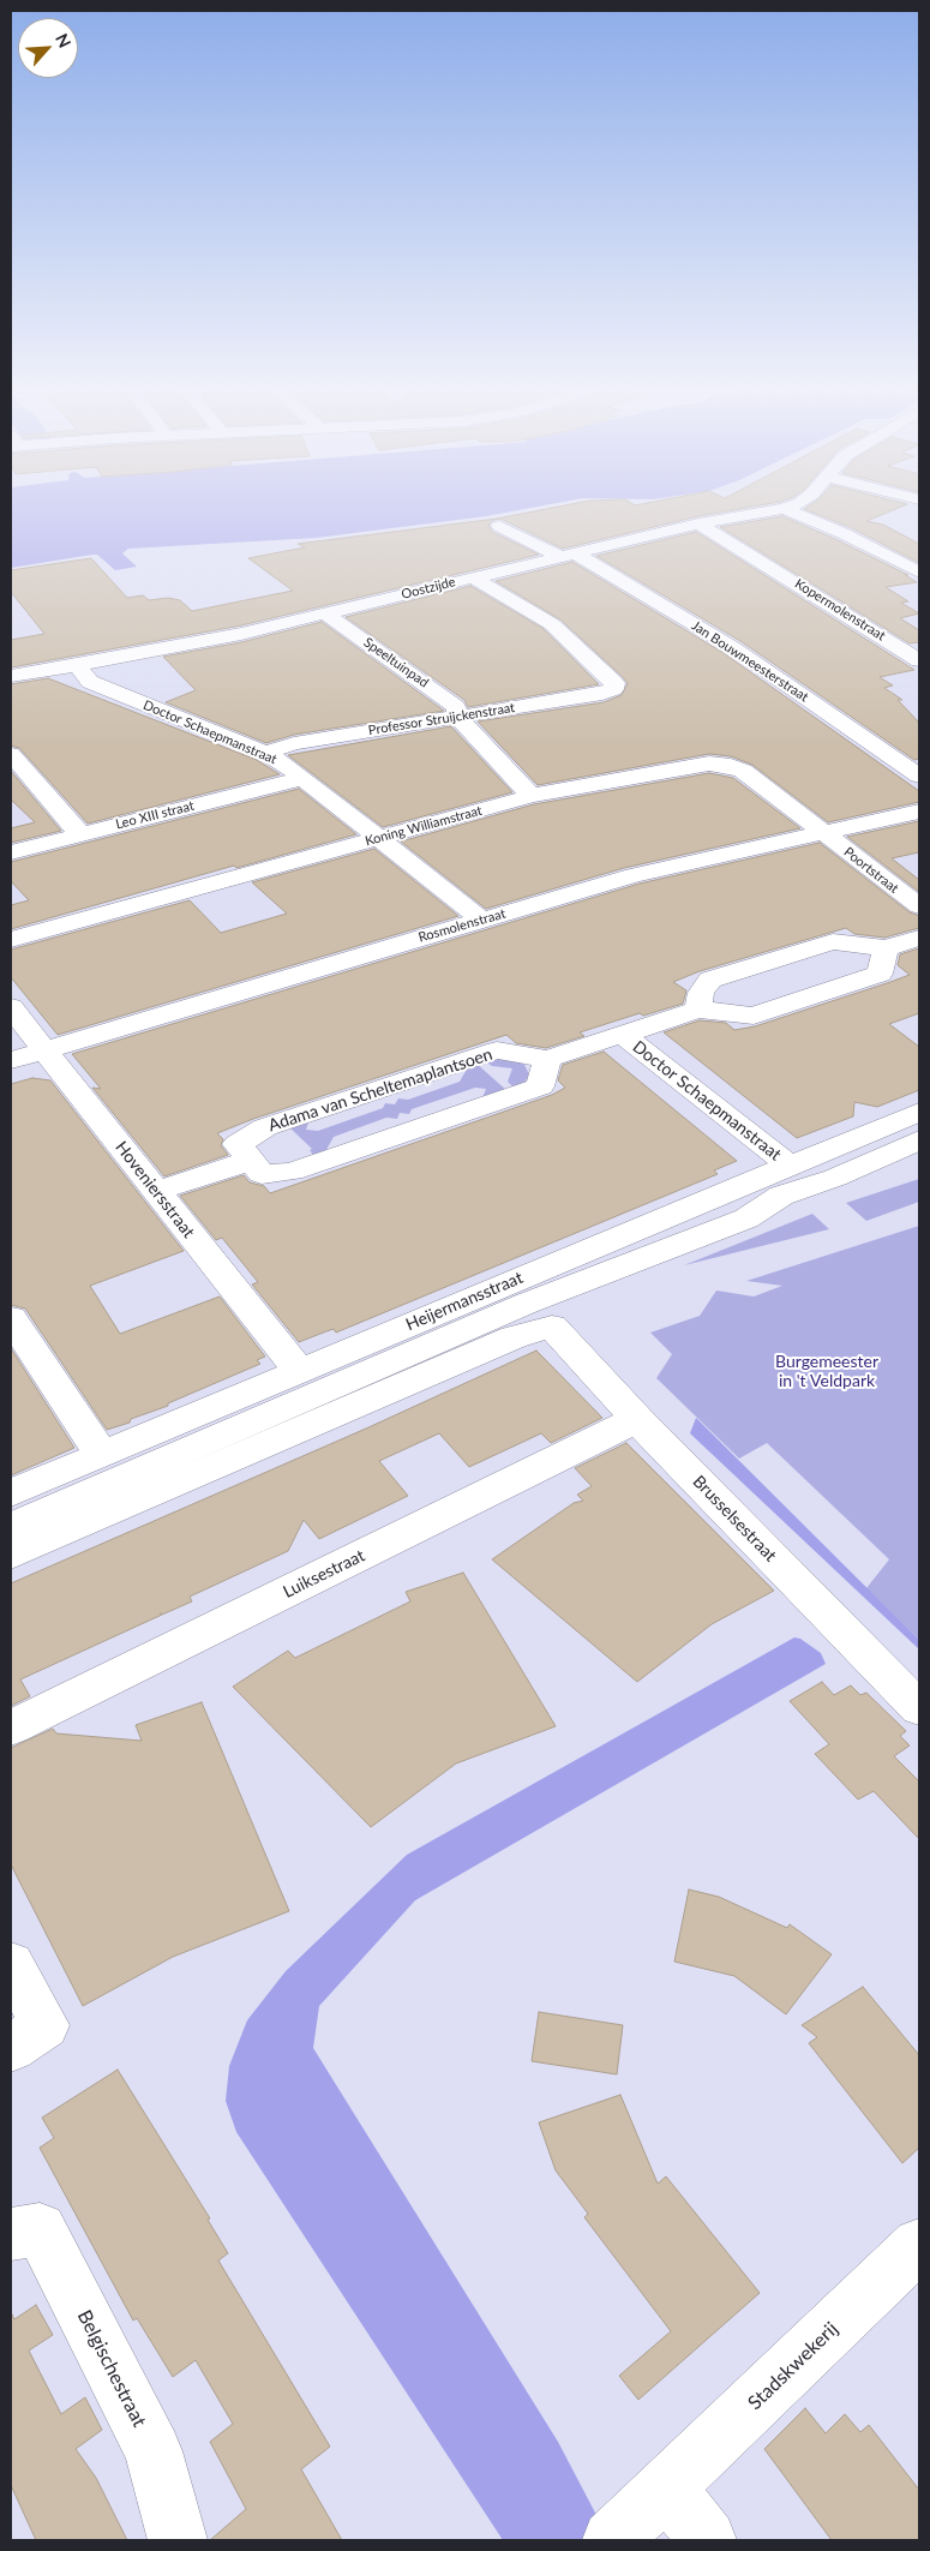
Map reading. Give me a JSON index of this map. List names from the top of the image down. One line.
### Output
{"streets":{"street":["Oostzijde","Kopermolenstraat","Jan Bouwmeesterstraat","Speeltuinpad","Professor Struijckenstraat","Doctor Schaepmanstraat","Leo XIII straat","Koning Williamstraat","Poortstraat","Rosmolenstraat","Adama van Scheltemaplantsoen","Hoveniersstraat","Heijermansstraat","Brusselsestraat","Luiksestraat","Stadskwekerij","Belgischestraat"]},"crossings":[["Oostzijde","Kopermolenstraat"],["Oostzijde","Jan Bouwmeesterstraat"],["Oostzijde","Speeltuinpad"],["Oostzijde","Professor Struijckenstraat"],["Oostzijde","Doctor Schaepmanstraat"],["Speeltuinpad","Professor Struijckenstraat"],["Speeltuinpad","Koning Williamstraat"],["Professor Struijckenstraat","Doctor Schaepmanstraat"],["Doctor Schaepmanstraat","Leo XIII straat"],["Doctor Schaepmanstraat","Koning Williamstraat"],["Doctor Schaepmanstraat","Rosmolenstraat"],["Doctor Schaepmanstraat","Adama van Scheltemaplantsoen"],["Doctor Schaepmanstraat","Heijermansstraat"],["Koning Williamstraat","Poortstraat"],["Koning Williamstraat","Rosmolenstraat"],["Poortstraat","Rosmolenstraat"],["Rosmolenstraat","Hoveniersstraat"],["Hoveniersstraat","Heijermansstraat"],["Brusselsestraat","Luiksestraat"]],"parks":["Burgemeester in 't Veldpark"],"north":"top right"}
